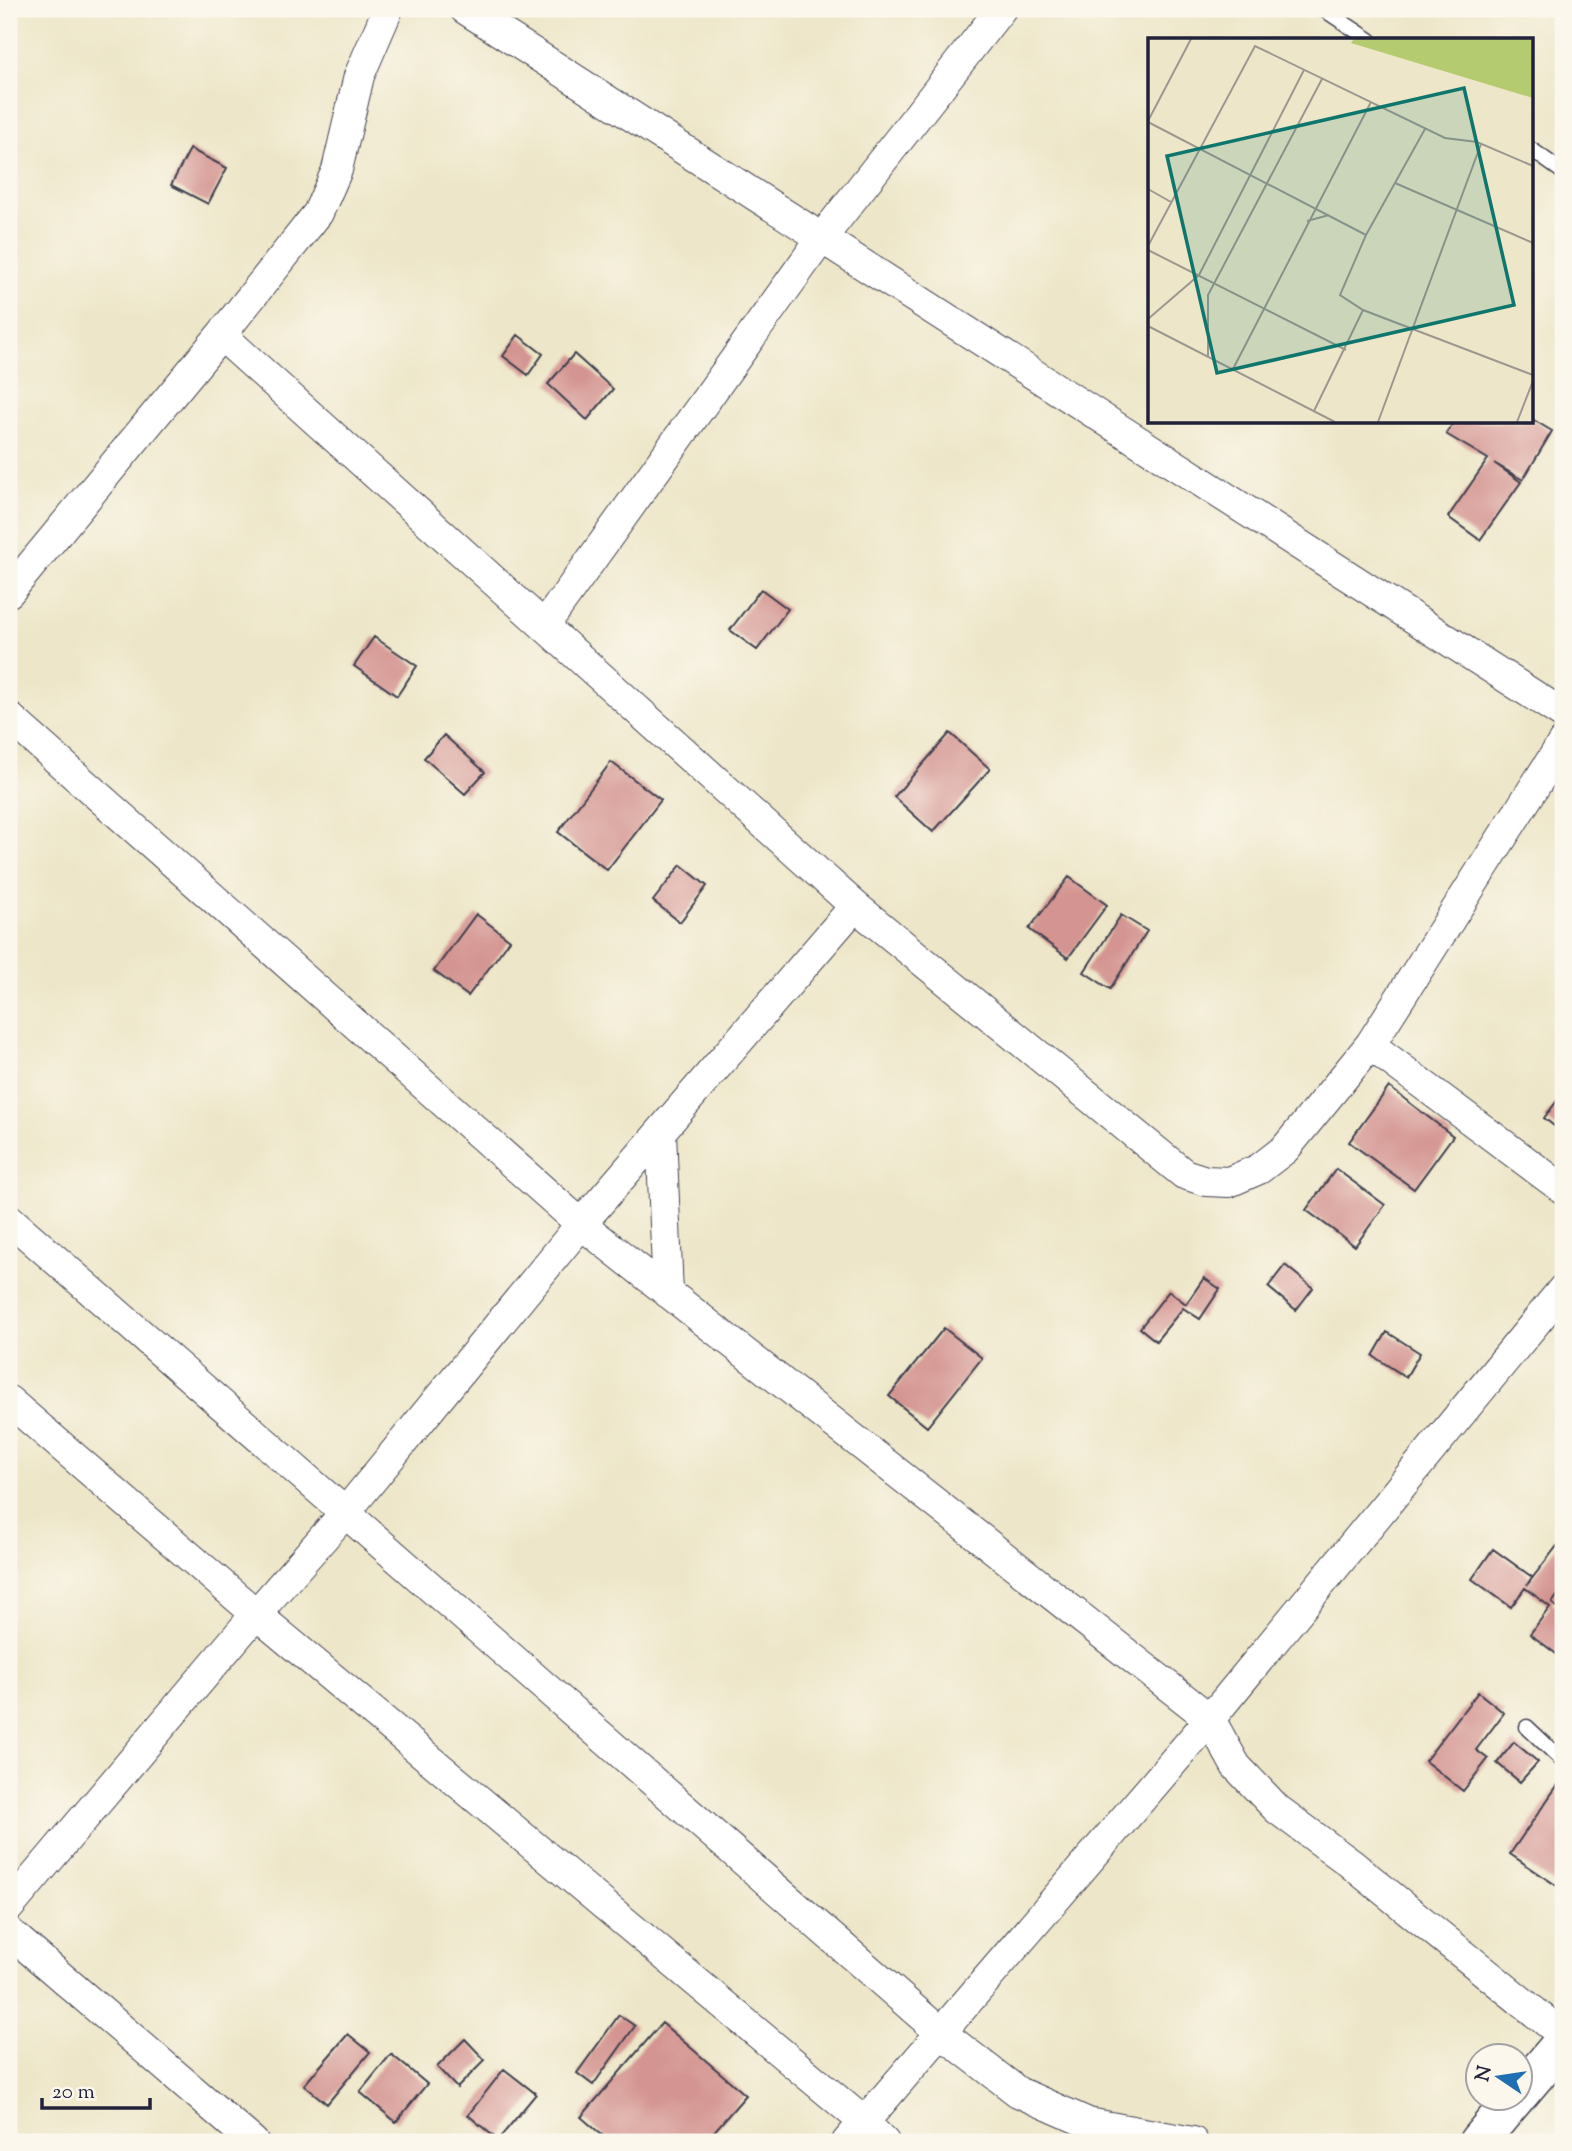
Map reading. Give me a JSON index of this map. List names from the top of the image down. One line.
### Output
{"scale_bar":"20 m","north":"left"}
